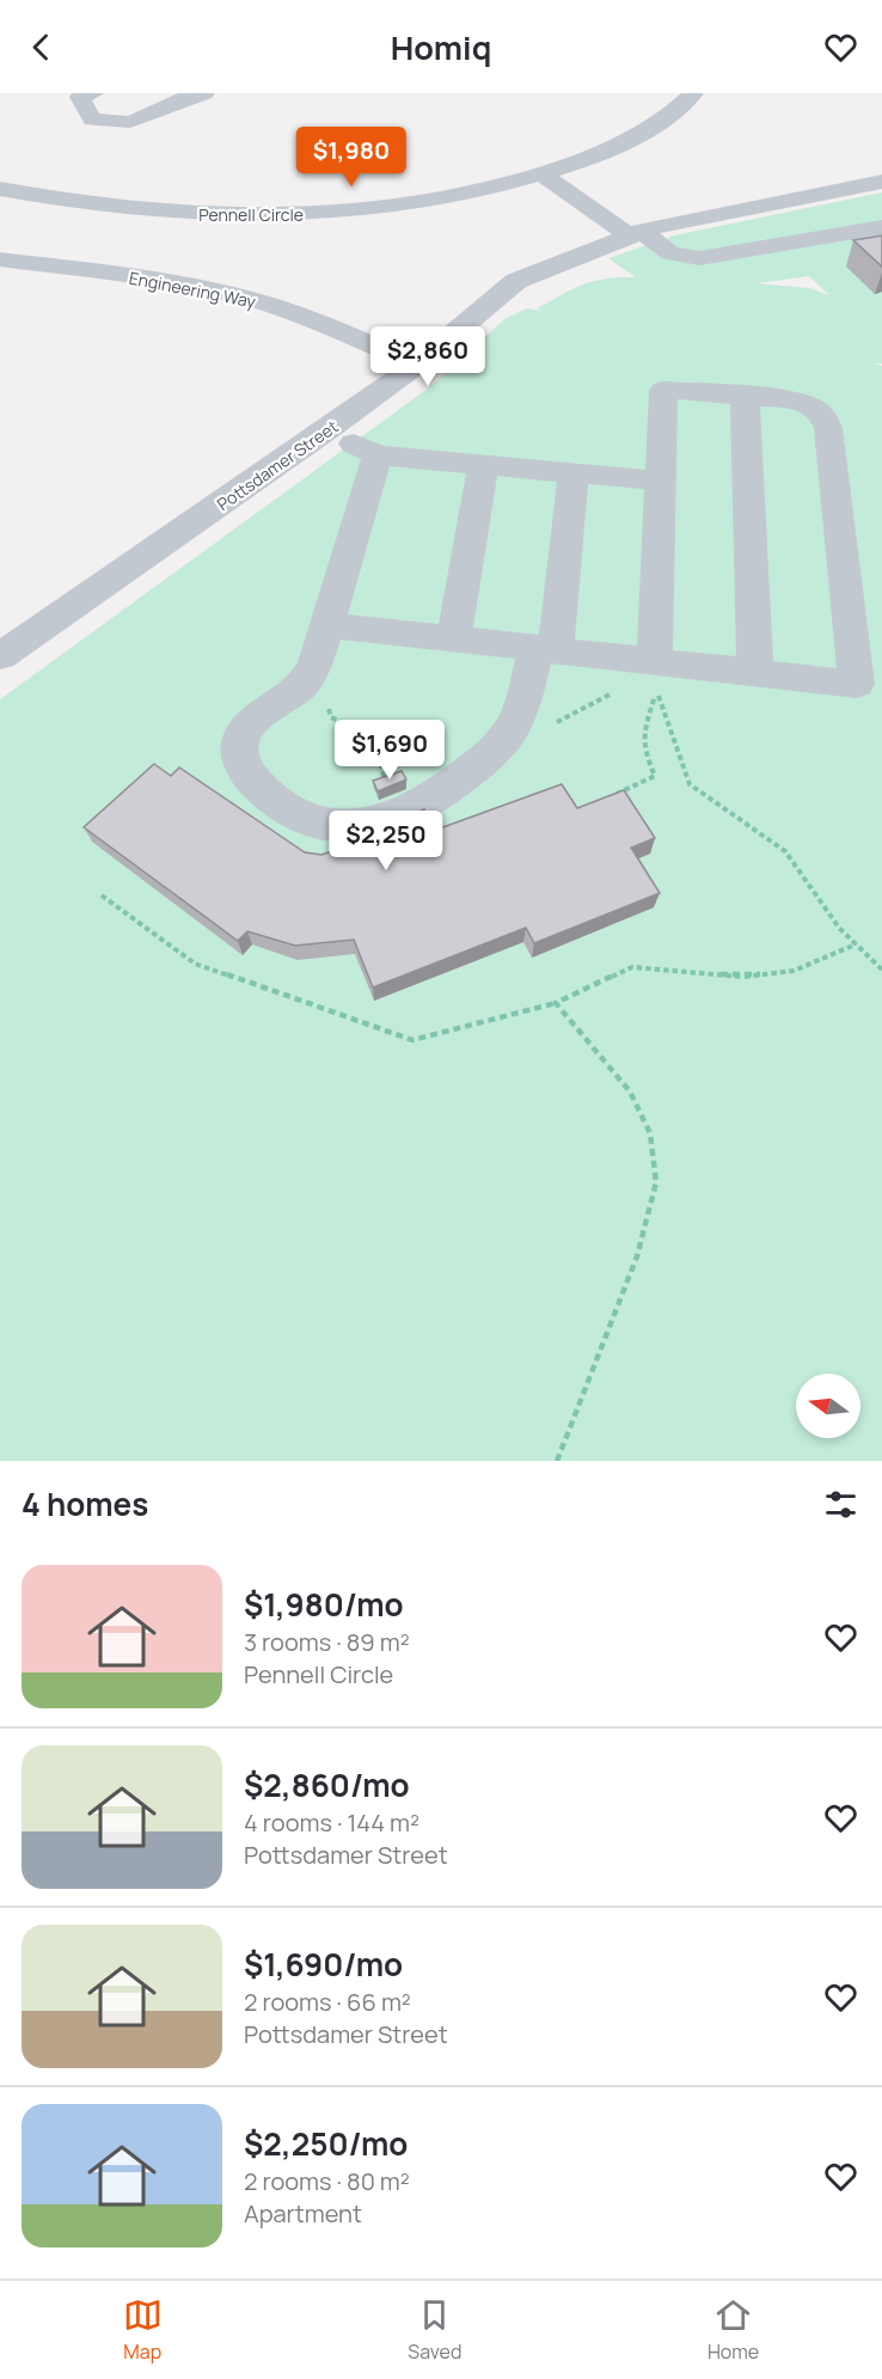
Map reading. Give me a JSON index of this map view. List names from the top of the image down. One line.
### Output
{"streets":{"street":["Pennell Circle","Engineering Way","Pottsdamer Street"]},"crossings":[["Engineering Way","Pottsdamer Street"]],"north":"left","page":{"header":"Homiq","price":["$1,980","$2,860","$1,690","$2,250"],"heading":"4 homes","list":[{"name":"$1,980/mo","note":"3 rooms · 89 m² · Pennell Circle"},{"name":"$2,860/mo","note":"4 rooms · 144 m² · Pottsdamer Street"},{"name":"$1,690/mo","note":"2 rooms · 66 m² · Pottsdamer Street"},{"name":"$2,250/mo","note":"2 rooms · 80 m² · Apartment"}],"tabs":["Map","Saved","Home"]}}
